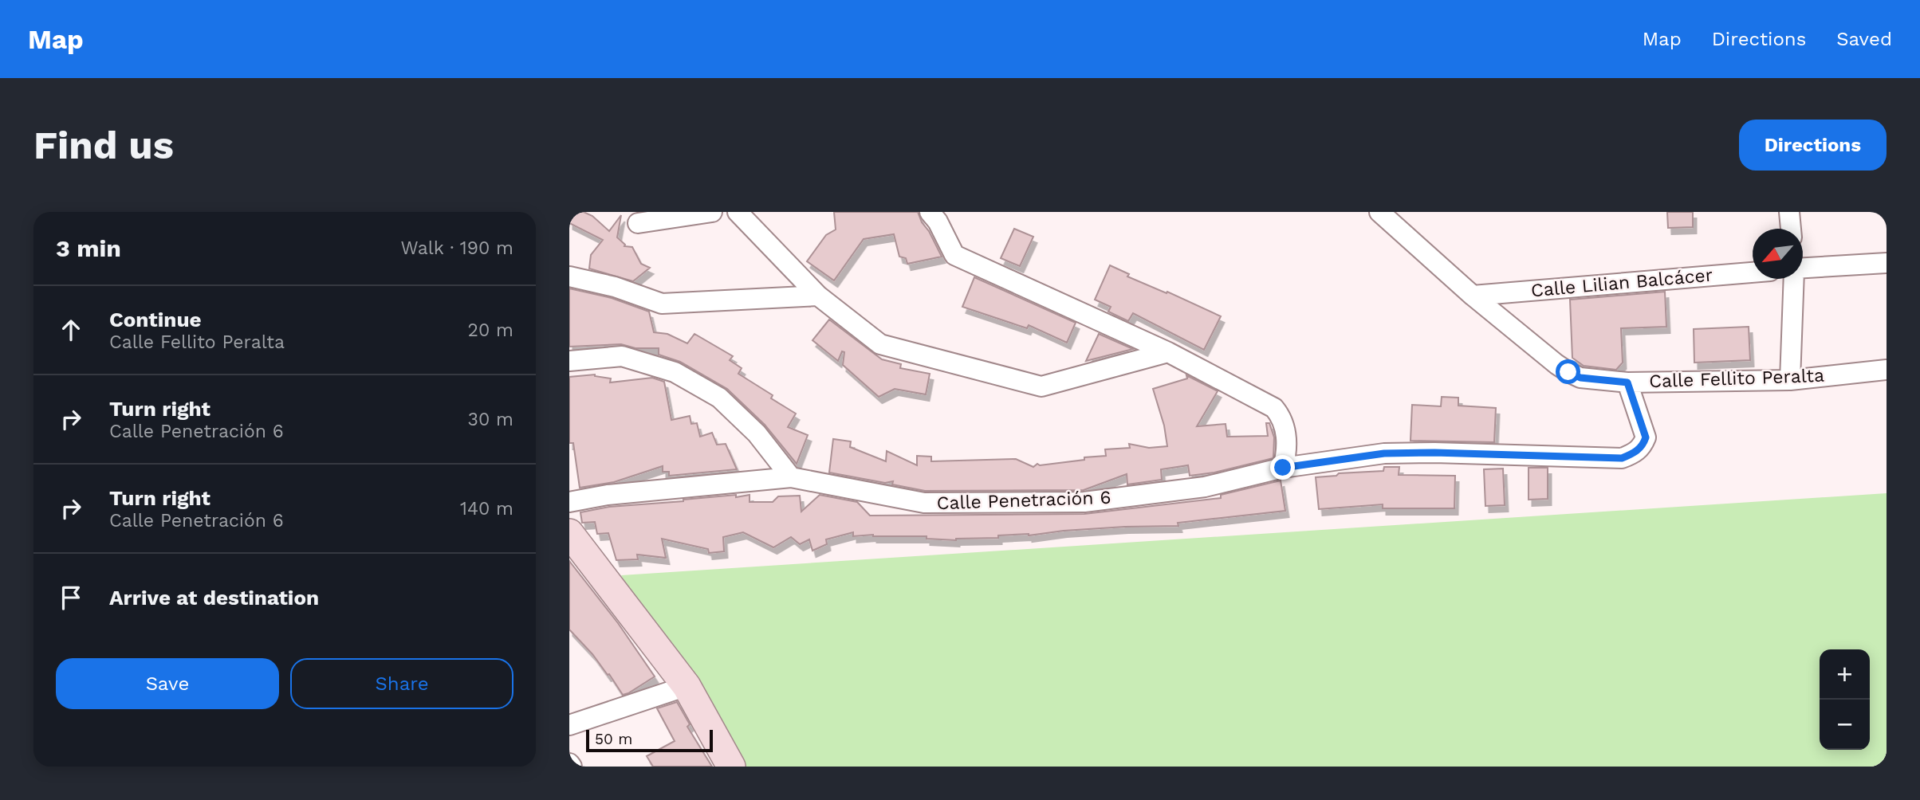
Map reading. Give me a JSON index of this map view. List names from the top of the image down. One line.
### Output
{"streets":{"street":["Calle Lilian Balcácer","Calle Fellito Peralta","Calle Penetración 6"]},"crossings":[["Calle Lilian Balcácer","Calle Fellito Peralta"],["Calle Fellito Peralta","Calle Penetración 6"]],"scale_bar":"50 m","north":"bottom left","page":{"header":"Map","nav":["Map","Directions","Saved"],"buttons":["Directions",["Save","Share"]],"title":"Find us","heading":["3 min","Walk · 190 m"],"list":[["Continue","Calle Fellito Peralta","20 m"],["Turn right","Calle Penetración 6","30 m"],["Turn right","Calle Penetración 6","140 m"],"Arrive at destination"],"map_buttons":["+","−"],"scale":"50 m"}}
